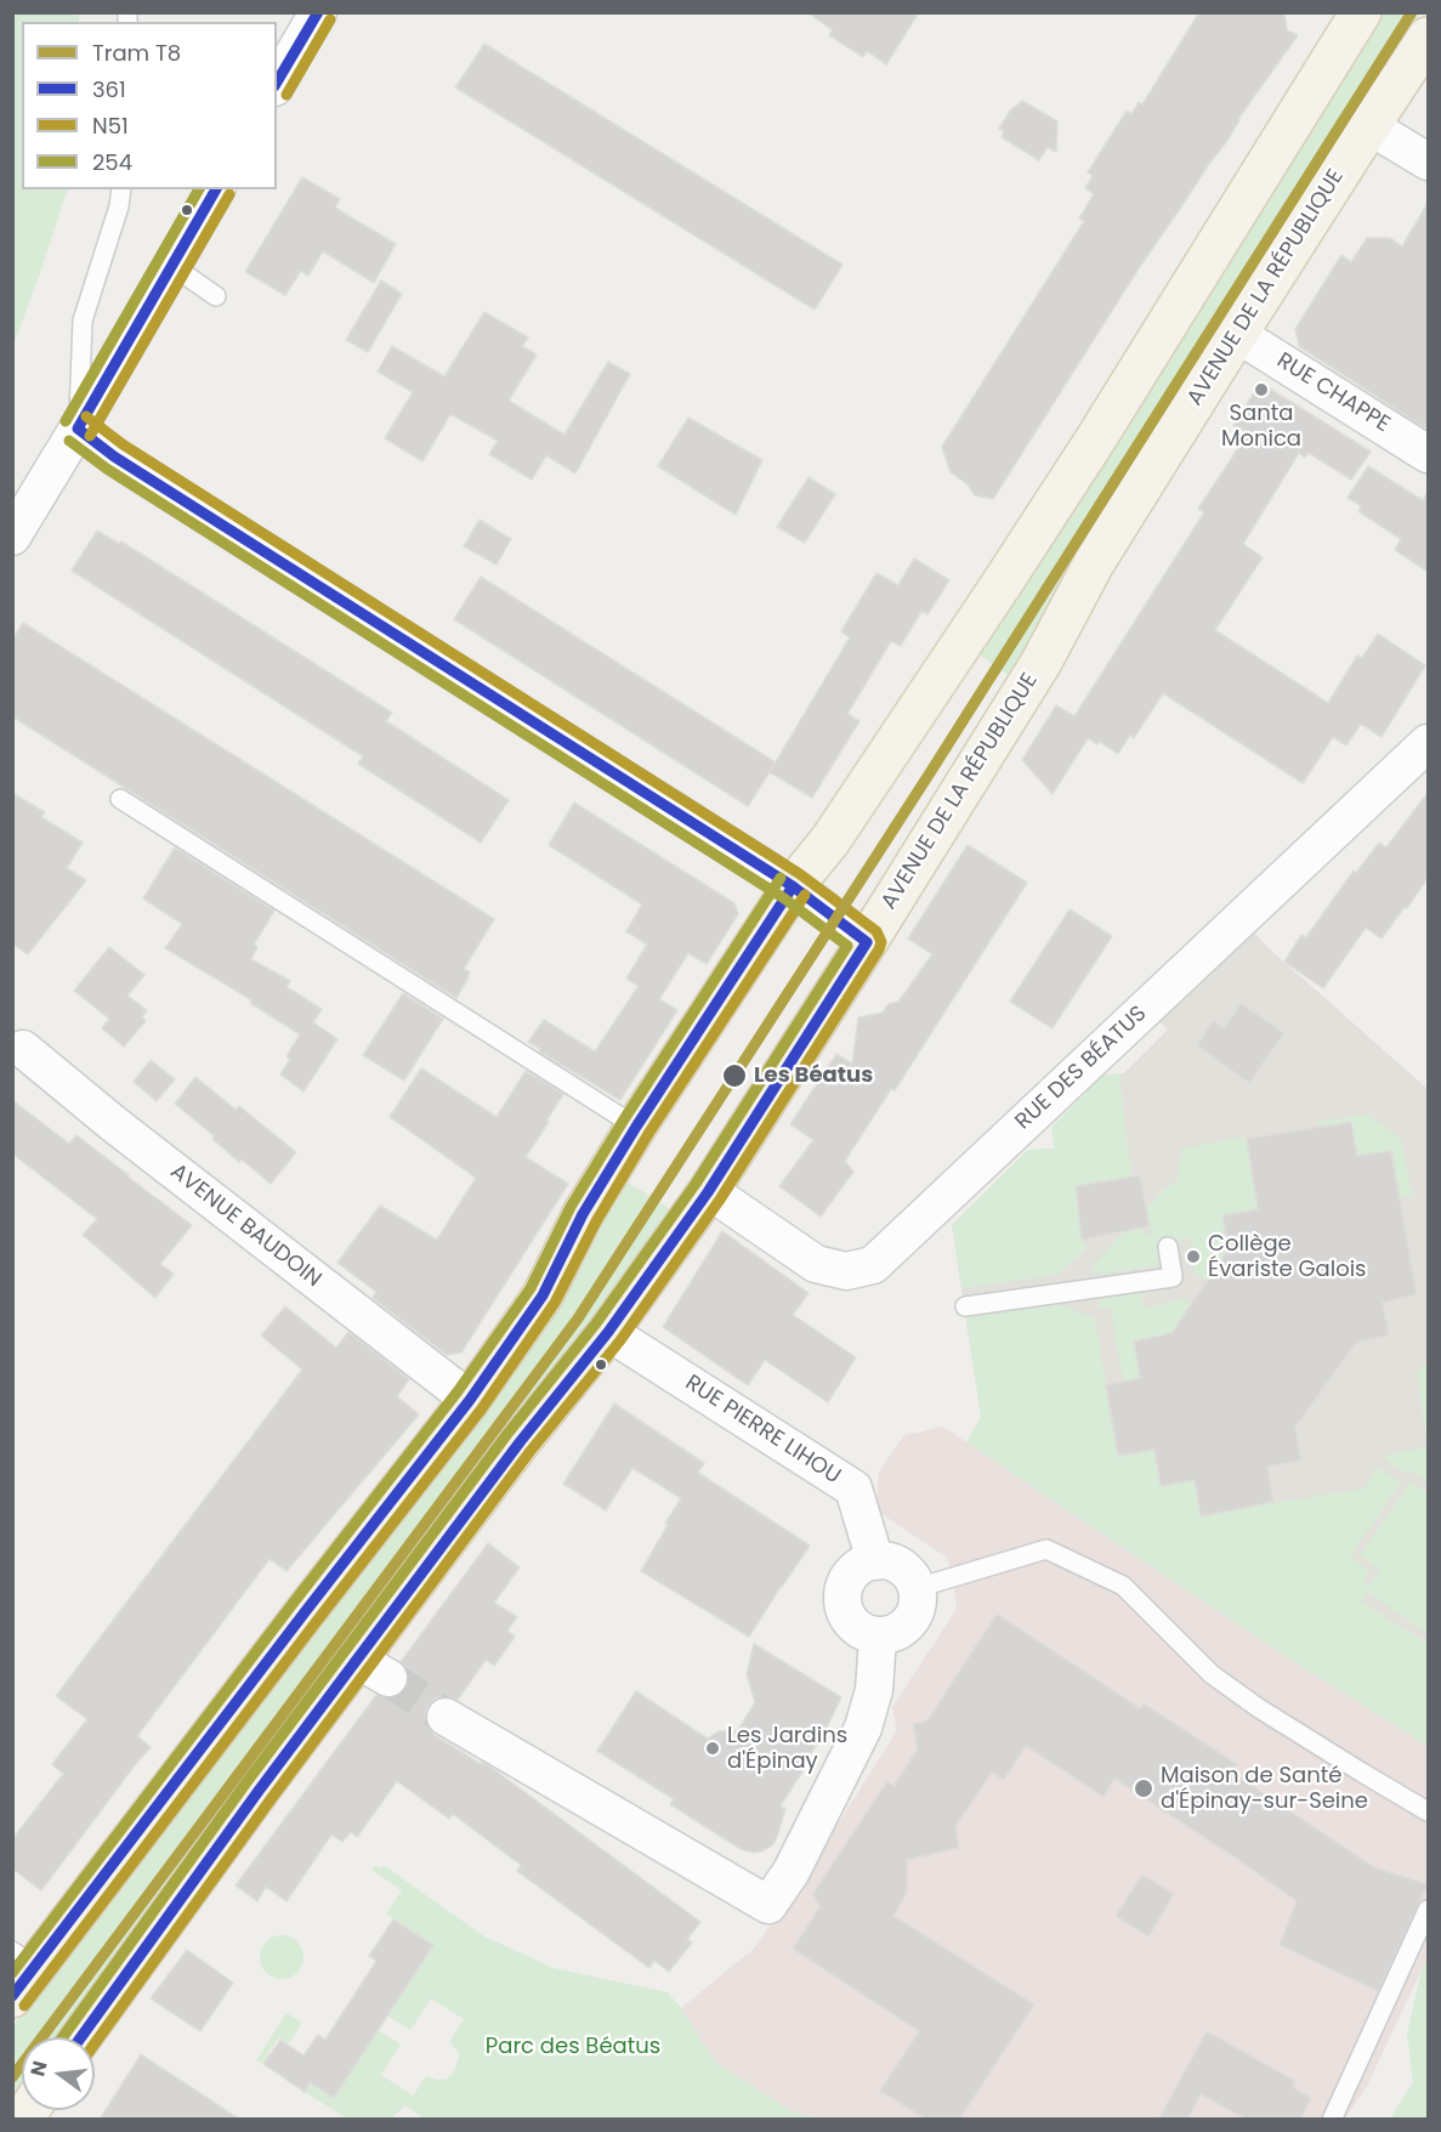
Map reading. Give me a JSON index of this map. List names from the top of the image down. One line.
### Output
{"streets":{"main road":["AVENUE DE LA RÉPUBLIQUE"],"street":["RUE CHAPPE","RUE DES BÉATUS","AVENUE BAUDOIN","RUE PIERRE LIHOU"]},"crossings":[["AVENUE DE LA RÉPUBLIQUE","RUE CHAPPE"],["AVENUE DE LA RÉPUBLIQUE","RUE DES BÉATUS"],["AVENUE DE LA RÉPUBLIQUE","RUE PIERRE LIHOU"]],"parks":["Parc des Béatus"],"places":["Santa Monica","Les Béatus","Collège Évariste Galois","Les Jardins d'Épinay","Maison de Santé d'Épinay-sur-Seine"],"lines":["tram line T8","transit line 361","transit line N51","transit line 254"],"legend":["Tram T8","361","N51","254"],"north":"left"}
